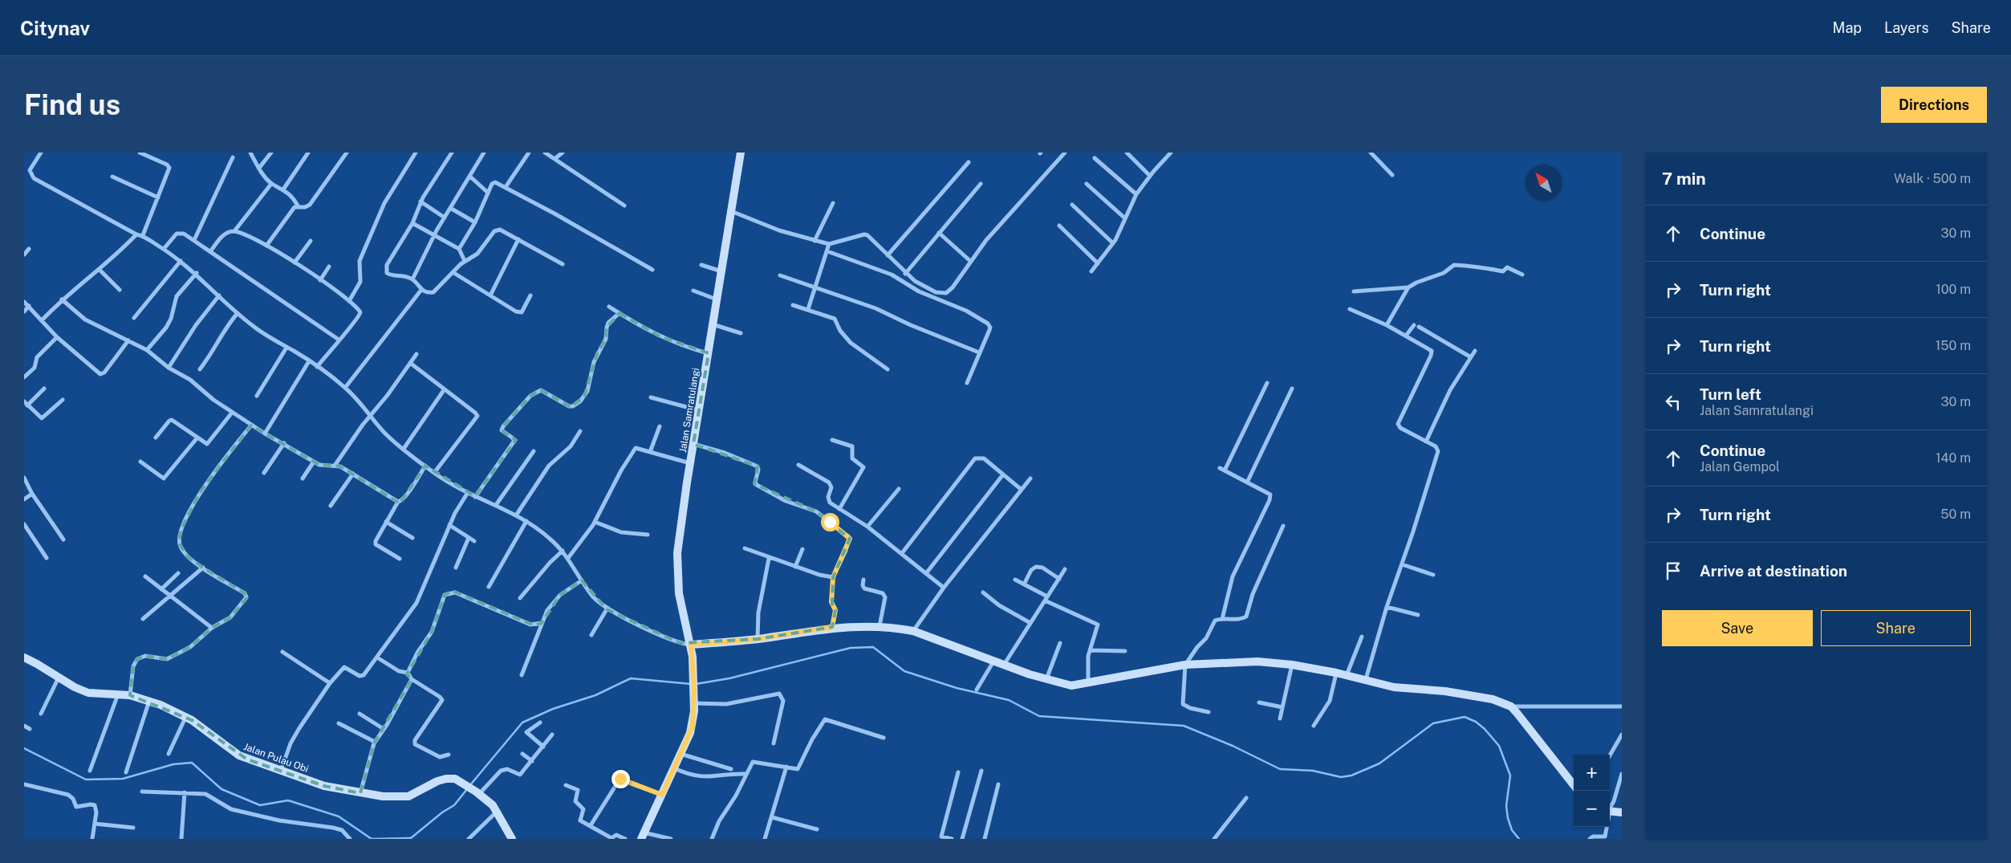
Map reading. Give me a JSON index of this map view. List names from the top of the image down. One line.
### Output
{"streets":{"street":["Jalan Samratulangi","Jalan Pulau Obi"]},"north":"top left","page":{"header":"Citynav","nav":["Map","Layers","Share"],"buttons":["Directions",["Save","Share"]],"title":"Find us","heading":["7 min","Walk · 500 m"],"list":[["Continue","30 m"],["Turn right","100 m"],["Turn right","150 m"],["Turn left","Jalan Samratulangi","30 m"],["Continue","Jalan Gempol","140 m"],["Turn right","50 m"],"Arrive at destination"],"map_buttons":["+","−"]}}
